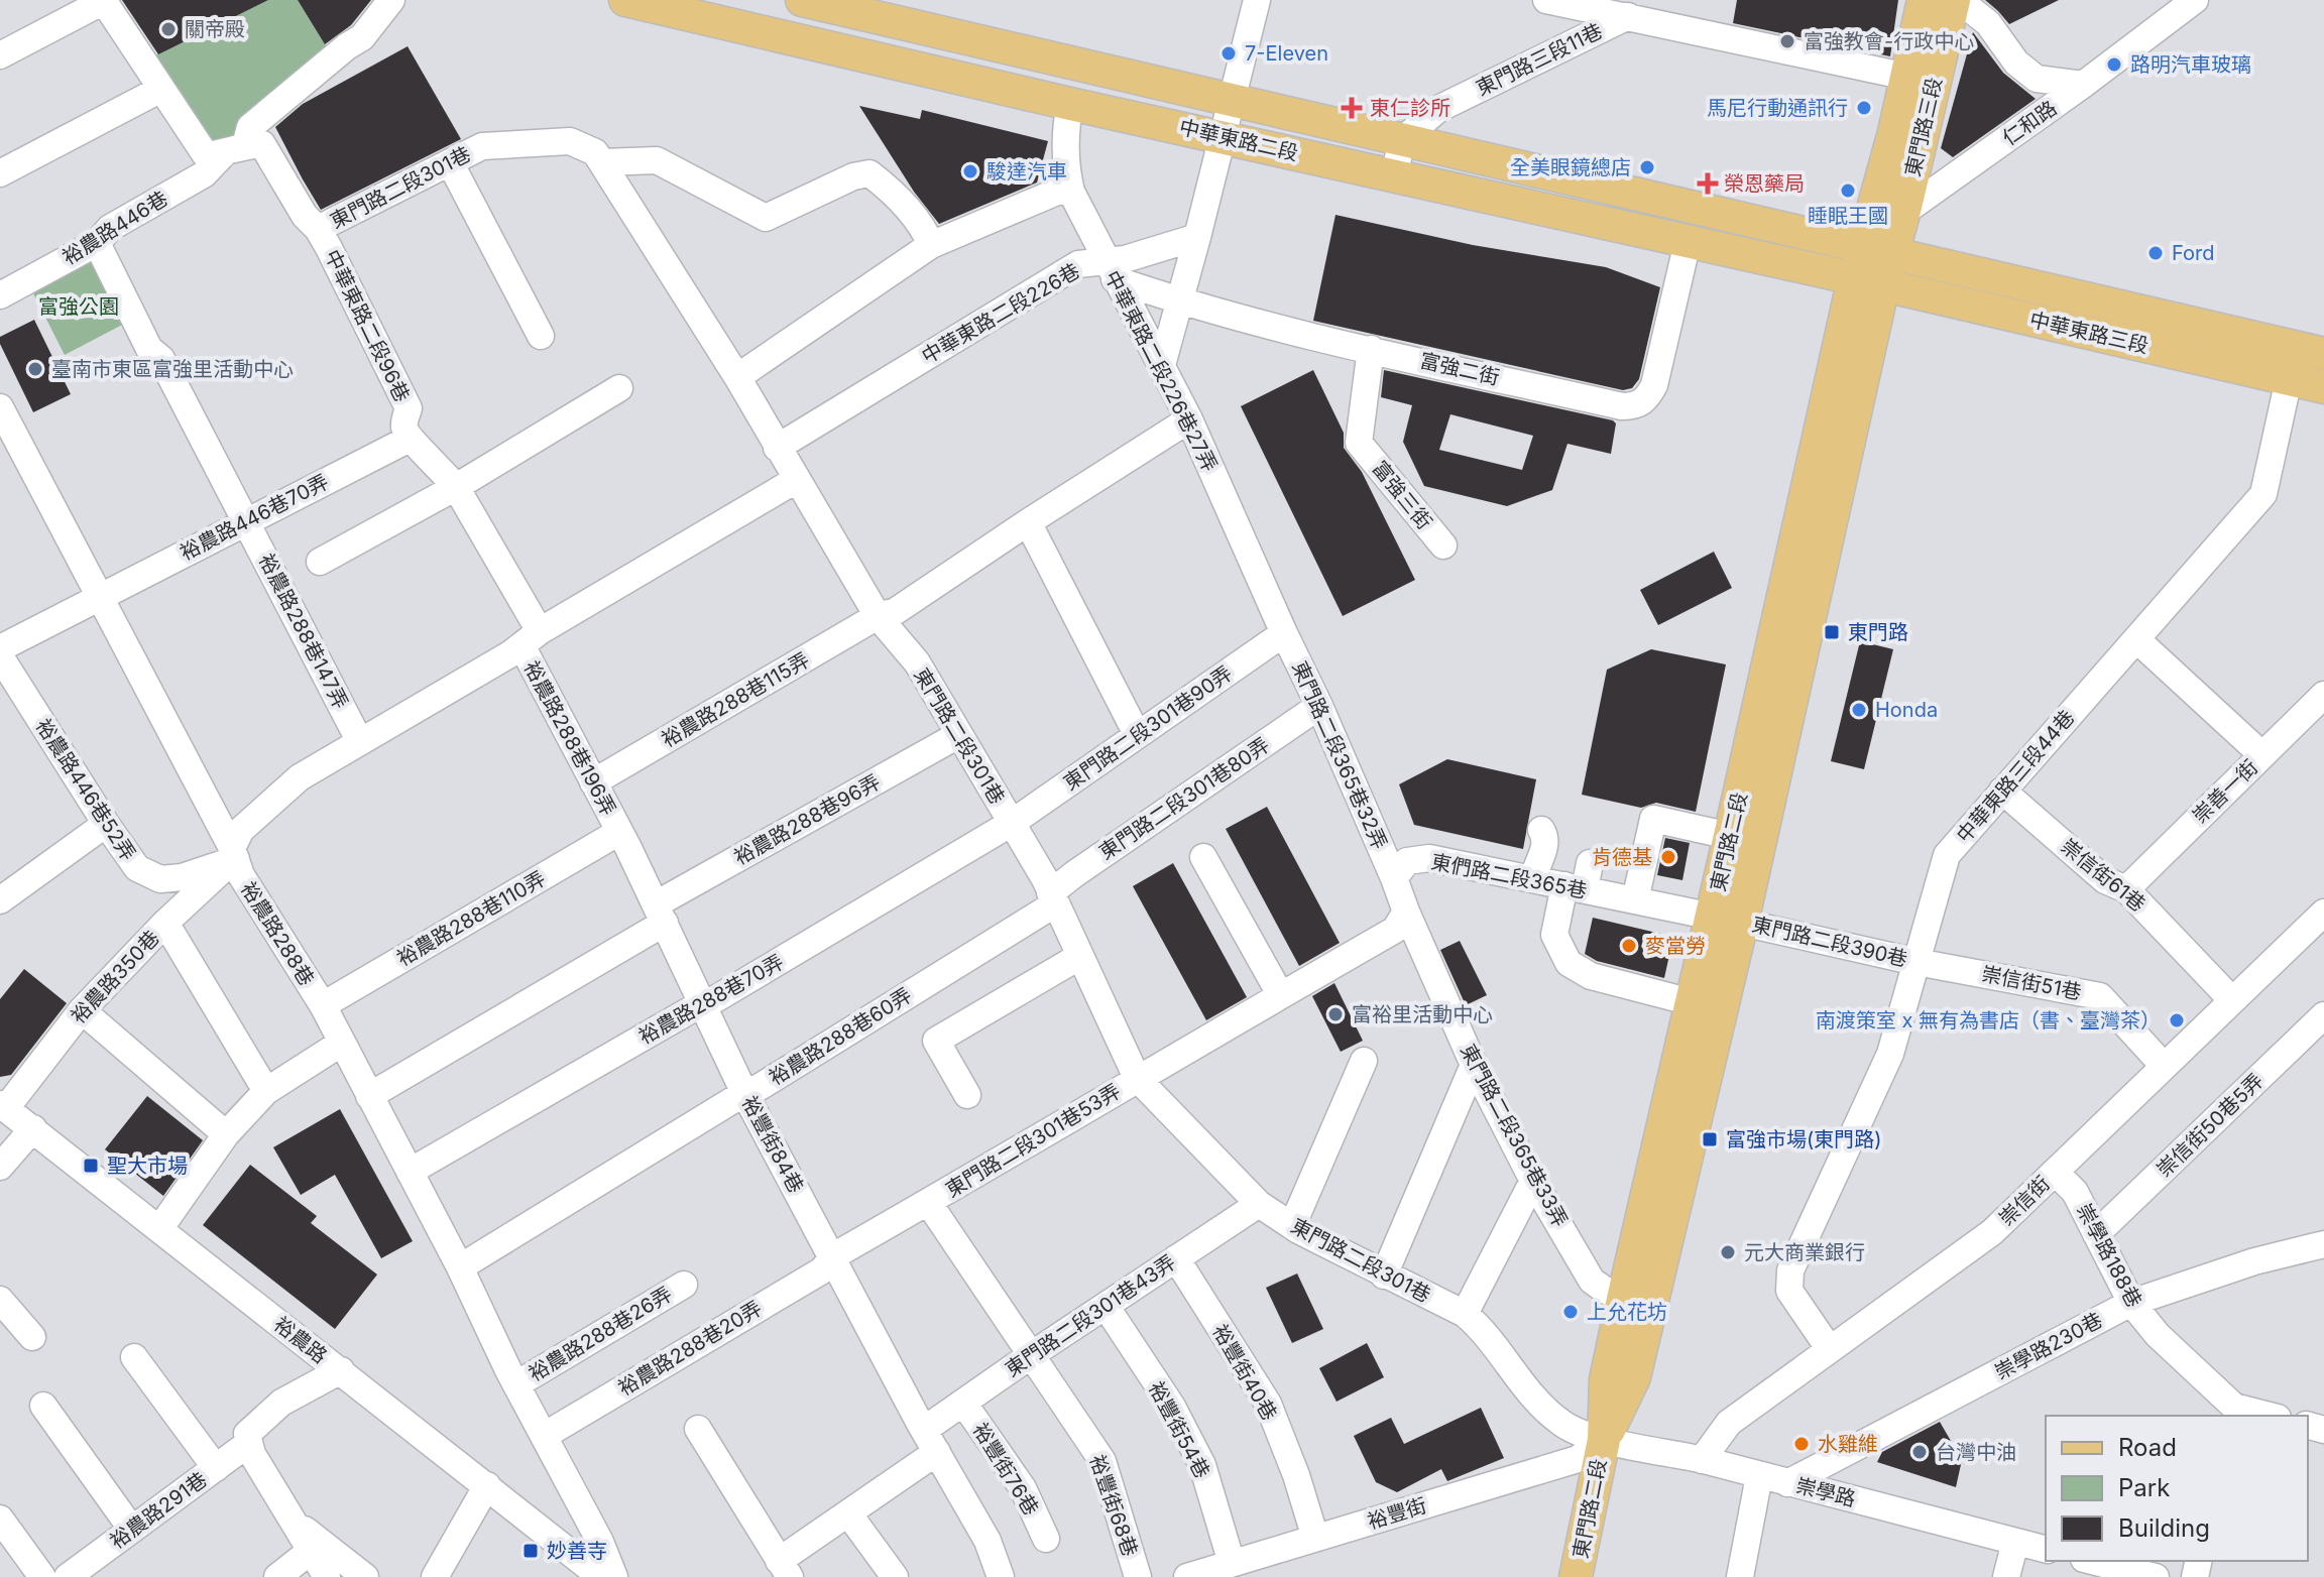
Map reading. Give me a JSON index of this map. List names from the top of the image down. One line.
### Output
{"streets":{"main road":["東門路三段","中華東路二段","中華東路三段","東門路二段"],"street":["東門路三段11巷","仁和路","東門路二段301巷","裕農路446巷","中華東路二段226巷","中華東路二段96巷","富強二街","中華東路二段226巷27弄","富強三街","裕農路446巷70弄","裕農路288巷147弄","裕農路288巷115弄","東門路二段301巷90弄","裕農路288巷196弄","東門路二段365巷32弄","中華東路三段44巷","裕農路446巷52弄","崇善一街","東門路二段301巷80弄","裕農路288巷96弄","崇信街61巷","東們路二段365巷","裕農路288巷110弄","裕農路288巷","東門路二段390巷","裕農路350巷","崇信街51巷","裕農路288巷70弄","裕農路288巷60弄","崇信街50巷5弄","東門路二段365巷33弄","東門路二段301巷53弄","裕豐街84巷","崇信街","崇學路188巷","東門路二段301巷43弄","裕農路288巷26弄","裕農路","崇學路230巷","裕農路288巷20弄","裕豐街40巷","裕豐街54巷","裕豐街76巷","崇學路","裕豐街68巷","裕農路291巷","裕豐街"]},"crossings":[["東門路三段11巷","東門路三段"],["東門路三段11巷","中華東路二段"],["仁和路","東門路三段"],["東門路三段","中華東路二段"],["東門路三段","中華東路三段"],["東門路三段","東門路二段"],["中華東路二段","中華東路三段"],["中華東路二段","富強二街"],["中華東路二段","中華東路二段226巷27弄"],["中華東路二段","東門路二段"],["東門路二段301巷","中華東路二段226巷"],["東門路二段301巷","中華東路二段96巷"],["東門路二段301巷","裕農路288巷115弄"],["東門路二段301巷","東門路二段301巷90弄"],["東門路二段301巷","東門路二段301巷80弄"],["東門路二段301巷","裕農路288巷96弄"],["東門路二段301巷","東門路二段"],["東門路二段301巷","裕農路288巷70弄"],["東門路二段301巷","裕農路288巷60弄"],["東門路二段301巷","東門路二段301巷53弄"],["東門路二段301巷","東門路二段301巷43弄"],["東門路二段301巷","崇學路"],["東門路二段301巷","裕豐街"],["裕農路446巷","中華東路二段96巷"],["裕農路446巷","裕農路288巷147弄"],["中華東路二段226巷","富強二街"],["中華東路二段226巷","中華東路二段226巷27弄"],["中華東路二段96巷","裕農路446巷70弄"],["中華東路三段","中華東路三段44巷"],["中華東路三段","東門路二段"],["富強二街","中華東路二段226巷27弄"],["富強二街","富強三街"],["中華東路二段226巷27弄","裕農路288巷115弄"],["中華東路二段226巷27弄","東門路二段301巷90弄"],["中華東路二段226巷27弄","東門路二段365巷32弄"],["裕農路446巷70弄","裕農路288巷147弄"],["裕農路446巷70弄","裕農路446巷52弄"],["裕農路288巷115弄","裕農路288巷196弄"],["東門路二段301巷90弄","東門路二段365巷32弄"],["東門路二段301巷90弄","裕農路288巷70弄"],["裕農路288巷196弄","裕農路288巷110弄"],["裕農路288巷196弄","裕豐街84巷"],["東門路二段365巷32弄","東門路二段301巷80弄"],["東門路二段365巷32弄","東們路二段365巷"],["中華東路三段44巷","崇信街61巷"],["中華東路三段44巷","東門路二段390巷"],["中華東路三段44巷","崇信街51巷"],["中華東路三段44巷","崇信街"],["裕農路446巷52弄","裕農路288巷"],["裕農路446巷52弄","裕農路350巷"],["崇善一街","崇信街61巷"],["東門路二段301巷80弄","裕農路288巷60弄"],["裕農路288巷96弄","裕農路288巷"],["裕農路288巷96弄","裕豐街84巷"],["東門路二段","東們路二段365巷"],["東門路二段","東門路二段390巷"],["東門路二段","東門路二段365巷33弄"],["東門路二段","崇學路"],["東門路二段","裕豐街"],["崇信街61巷","崇信街"],["東們路二段365巷","東門路二段390巷"],["裕農路288巷110弄","裕農路288巷"],["裕農路288巷110弄","裕豐街84巷"],["裕農路288巷","裕農路350巷"],["裕農路288巷","裕農路288巷70弄"],["裕農路288巷","裕農路288巷60弄"],["裕農路288巷","裕農路288巷26弄"],["裕農路288巷","裕農路288巷20弄"],["東門路二段390巷","崇信街51巷"],["裕農路350巷","裕農路"],["崇信街51巷","崇信街"],["裕農路288巷70弄","裕豐街84巷"],["裕農路288巷60弄","裕豐街84巷"],["崇信街50巷5弄","崇學路188巷"],["東門路二段301巷53弄","裕豐街84巷"],["東門路二段301巷53弄","東門路二段301巷43弄"],["東門路二段301巷53弄","裕農路288巷20弄"],["東門路二段301巷53弄","裕豐街68巷"],["裕豐街84巷","東門路二段301巷43弄"],["裕豐街84巷","裕農路288巷20弄"],["崇信街","崇學路188巷"],["崇信街","崇學路"],["崇學路188巷","崇學路230巷"],["東門路二段301巷43弄","裕豐街40巷"],["東門路二段301巷43弄","裕豐街54巷"],["東門路二段301巷43弄","裕豐街76巷"],["東門路二段301巷43弄","裕豐街68巷"],["裕農路","裕農路291巷"],["崇學路230巷","崇學路"],["裕豐街40巷","裕豐街"],["裕豐街54巷","裕豐街"],["崇學路","裕豐街"]],"parks":["富強公園"],"places":{"other":["關帝殿","富強教會-行政中心","7-Eleven","路明汽車玻璃","馬尼行動通訊行","全美眼鏡總店","駿達汽車","睡眠王國","Ford","臺南市東區富強里活動中心","Honda","肯德基","麥當勞","富裕里活動中心","南渡策室 x 無有為書店（書、臺灣茶）","元大商業銀行","上允花坊","水雞維","台灣中油"],"health":["東仁診所","榮恩藥局"],"transit":["東門路","富強市場(東門路)","聖大市場","妙善寺"]},"legend":["Road","Park","Building"]}
